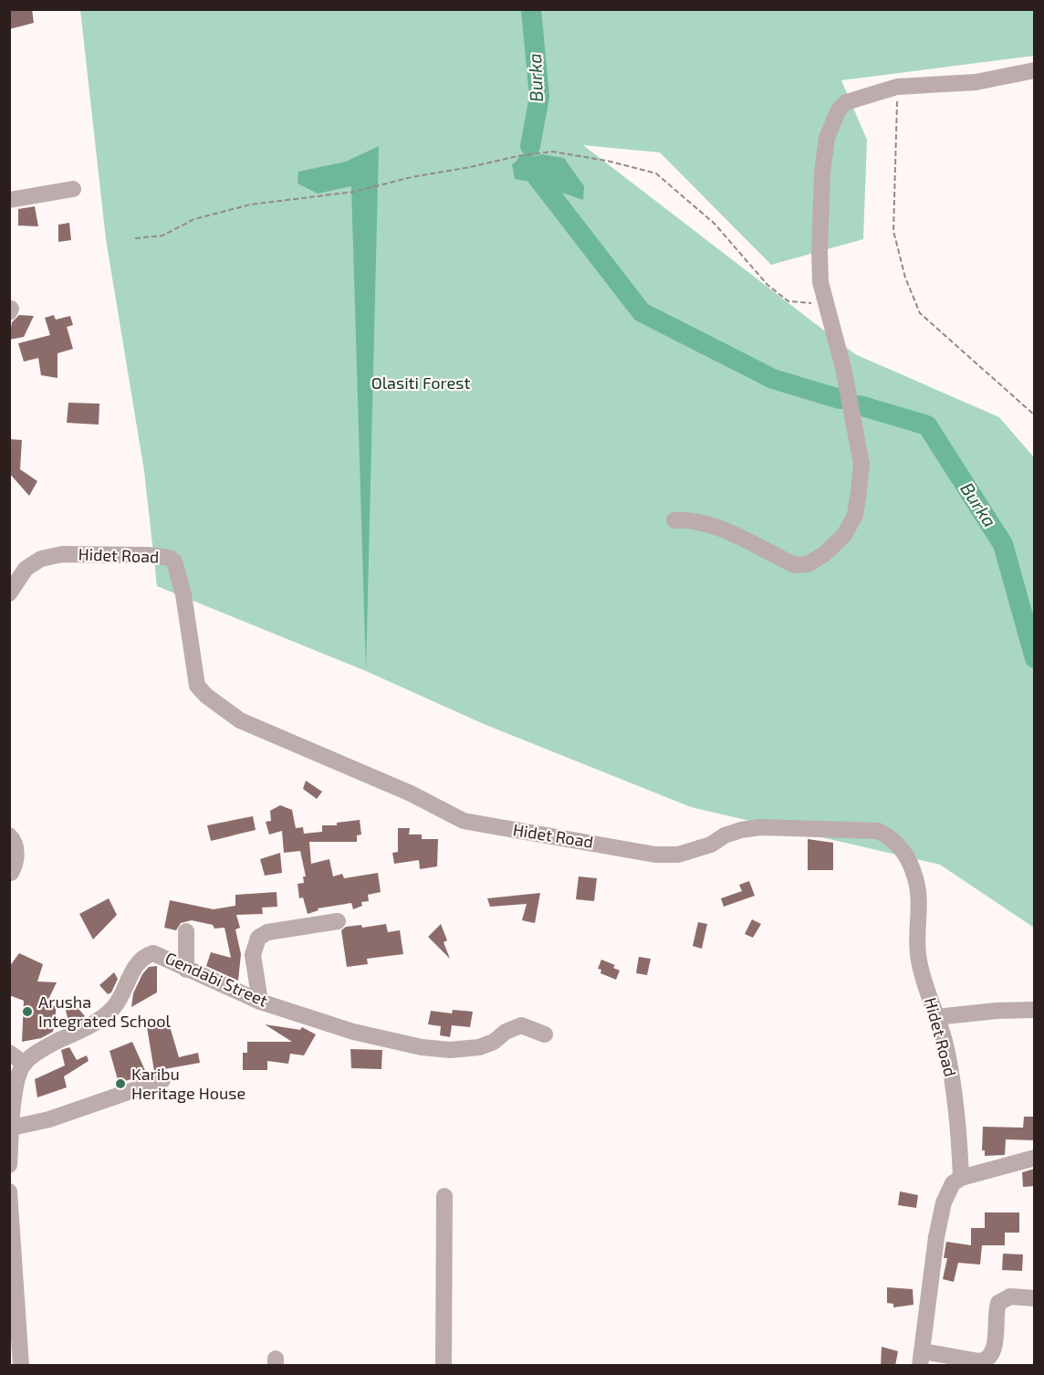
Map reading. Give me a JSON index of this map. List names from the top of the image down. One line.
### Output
{"streets":{"street":["Hidet Road","Gendabi Street"]},"water":["Burka"],"parks":["Olasiti Forest"],"places":["Arusha Integrated School","Karibu Heritage House"]}
